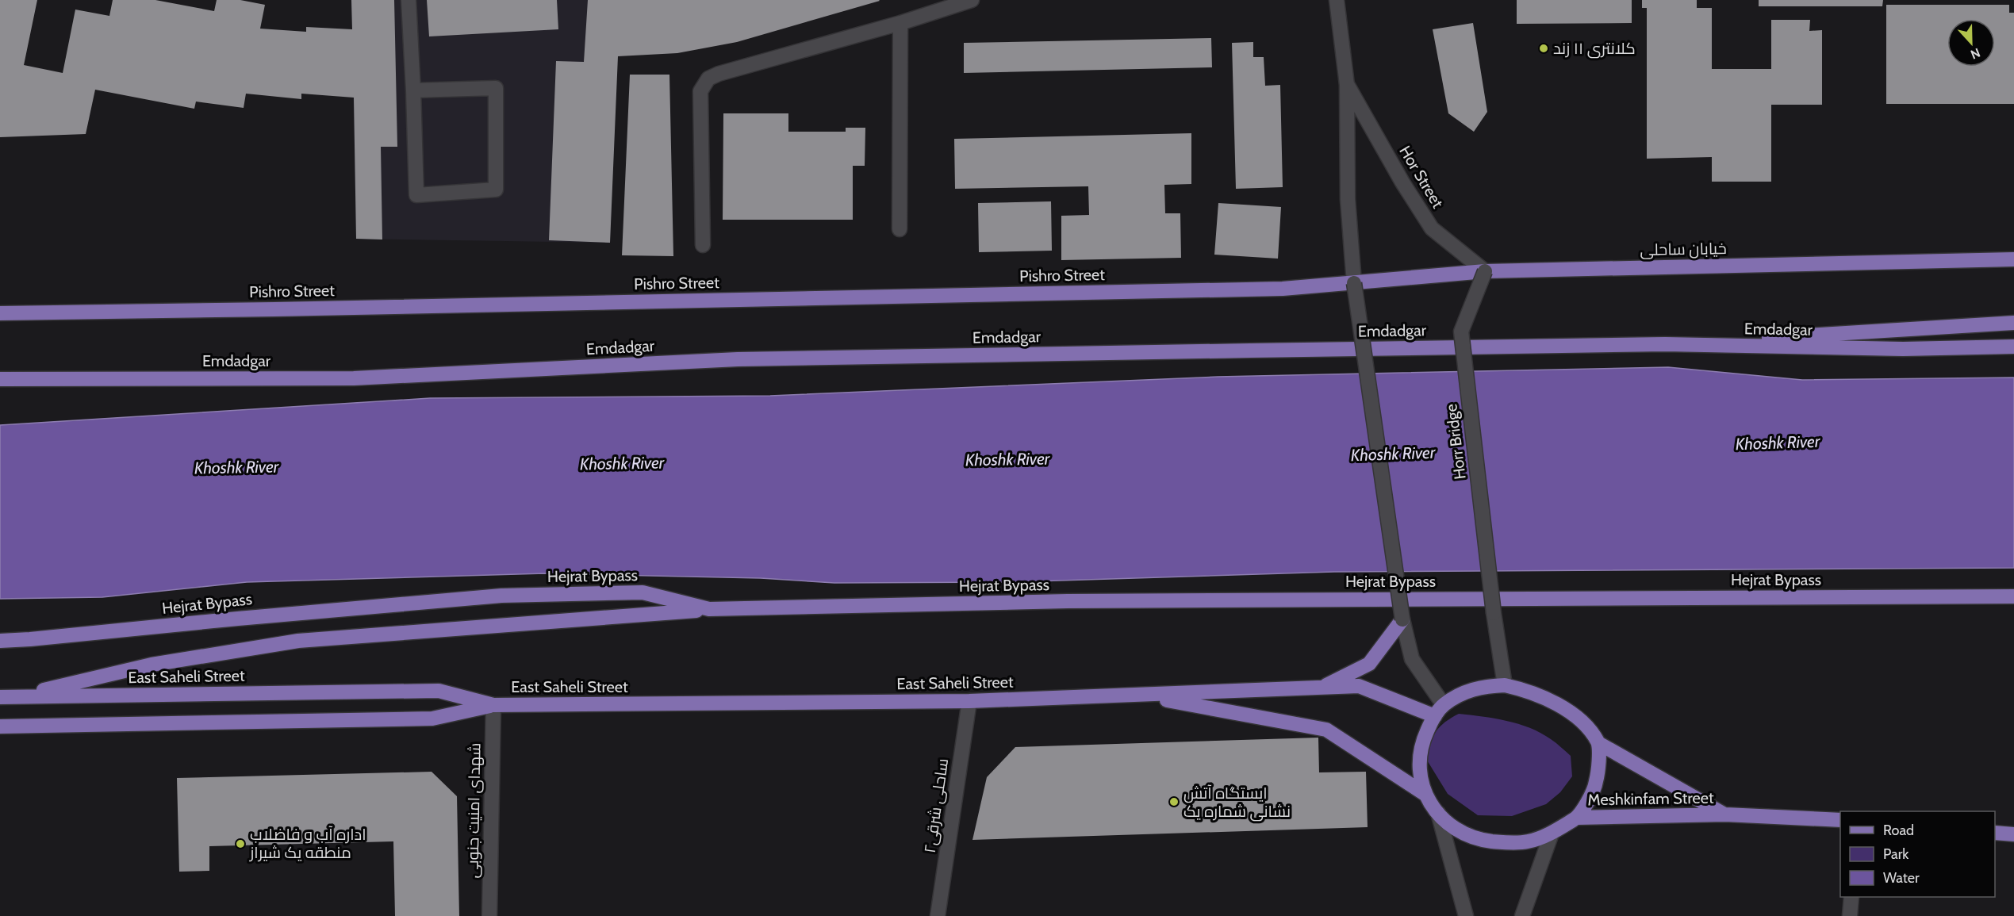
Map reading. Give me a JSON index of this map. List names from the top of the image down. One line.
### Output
{"streets":{"main road":["خیابان ساحلی","Pishro Street","Emdadgar","Hejrat Bypass","East Saheli Street","Meshkinfam Street"],"street":["Hor Street","Horr Bridge","ساحلی شرقی۲","شهدای امنیت جنوبی"]},"crossings":[["Hor Street","خیابان ساحلی"],["Hor Street","Pishro Street"],["Hor Street","Horr Bridge"],["خیابان ساحلی","Pishro Street"],["خیابان ساحلی","Horr Bridge"],["Horr Bridge","East Saheli Street"],["Horr Bridge","Meshkinfam Street"],["East Saheli Street","Meshkinfam Street"],["East Saheli Street","ساحلی شرقی۲"],["East Saheli Street","شهدای امنیت جنوبی"]],"water":["Khoshk River"],"places":["کلانتری ۱۱ زند","ایستگاه آتش نشانی شماره یک","اداره آب و فاضلاب منطقه یک شیراز"],"legend":["Road","Park","Water"],"north":"bottom"}
